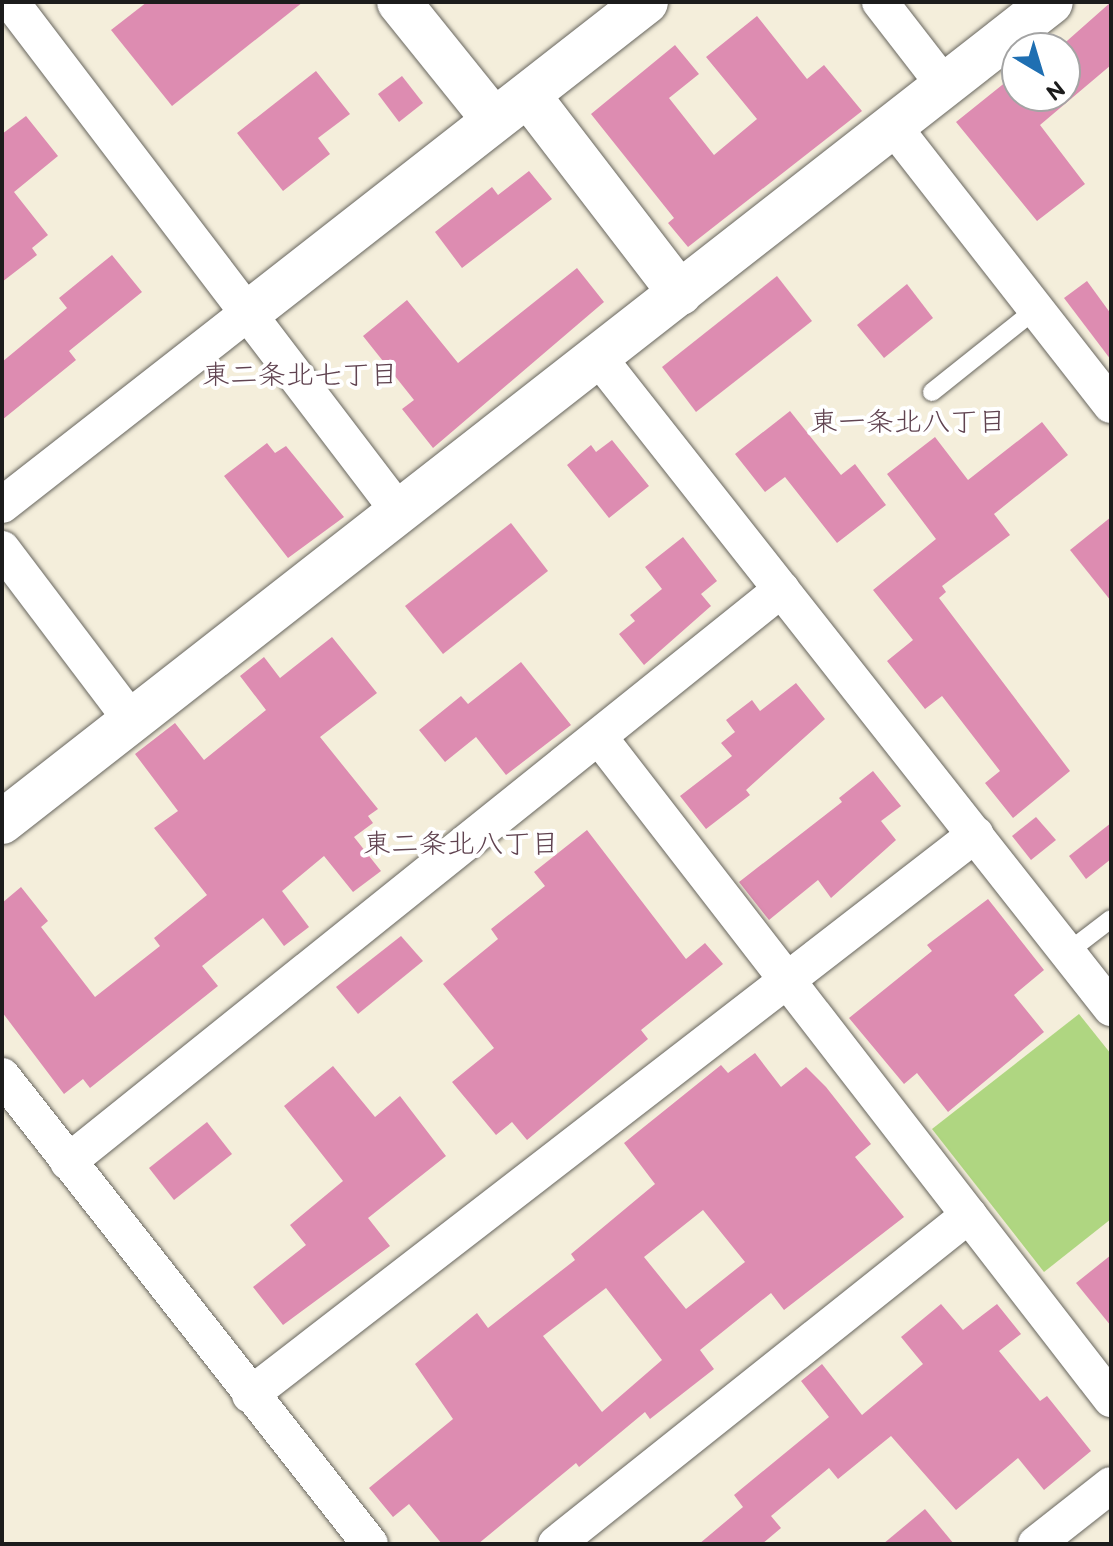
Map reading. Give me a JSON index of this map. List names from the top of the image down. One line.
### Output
{"districts":["東二条北七丁目","東一条北八丁目","東二条北八丁目"],"north":"bottom right"}
